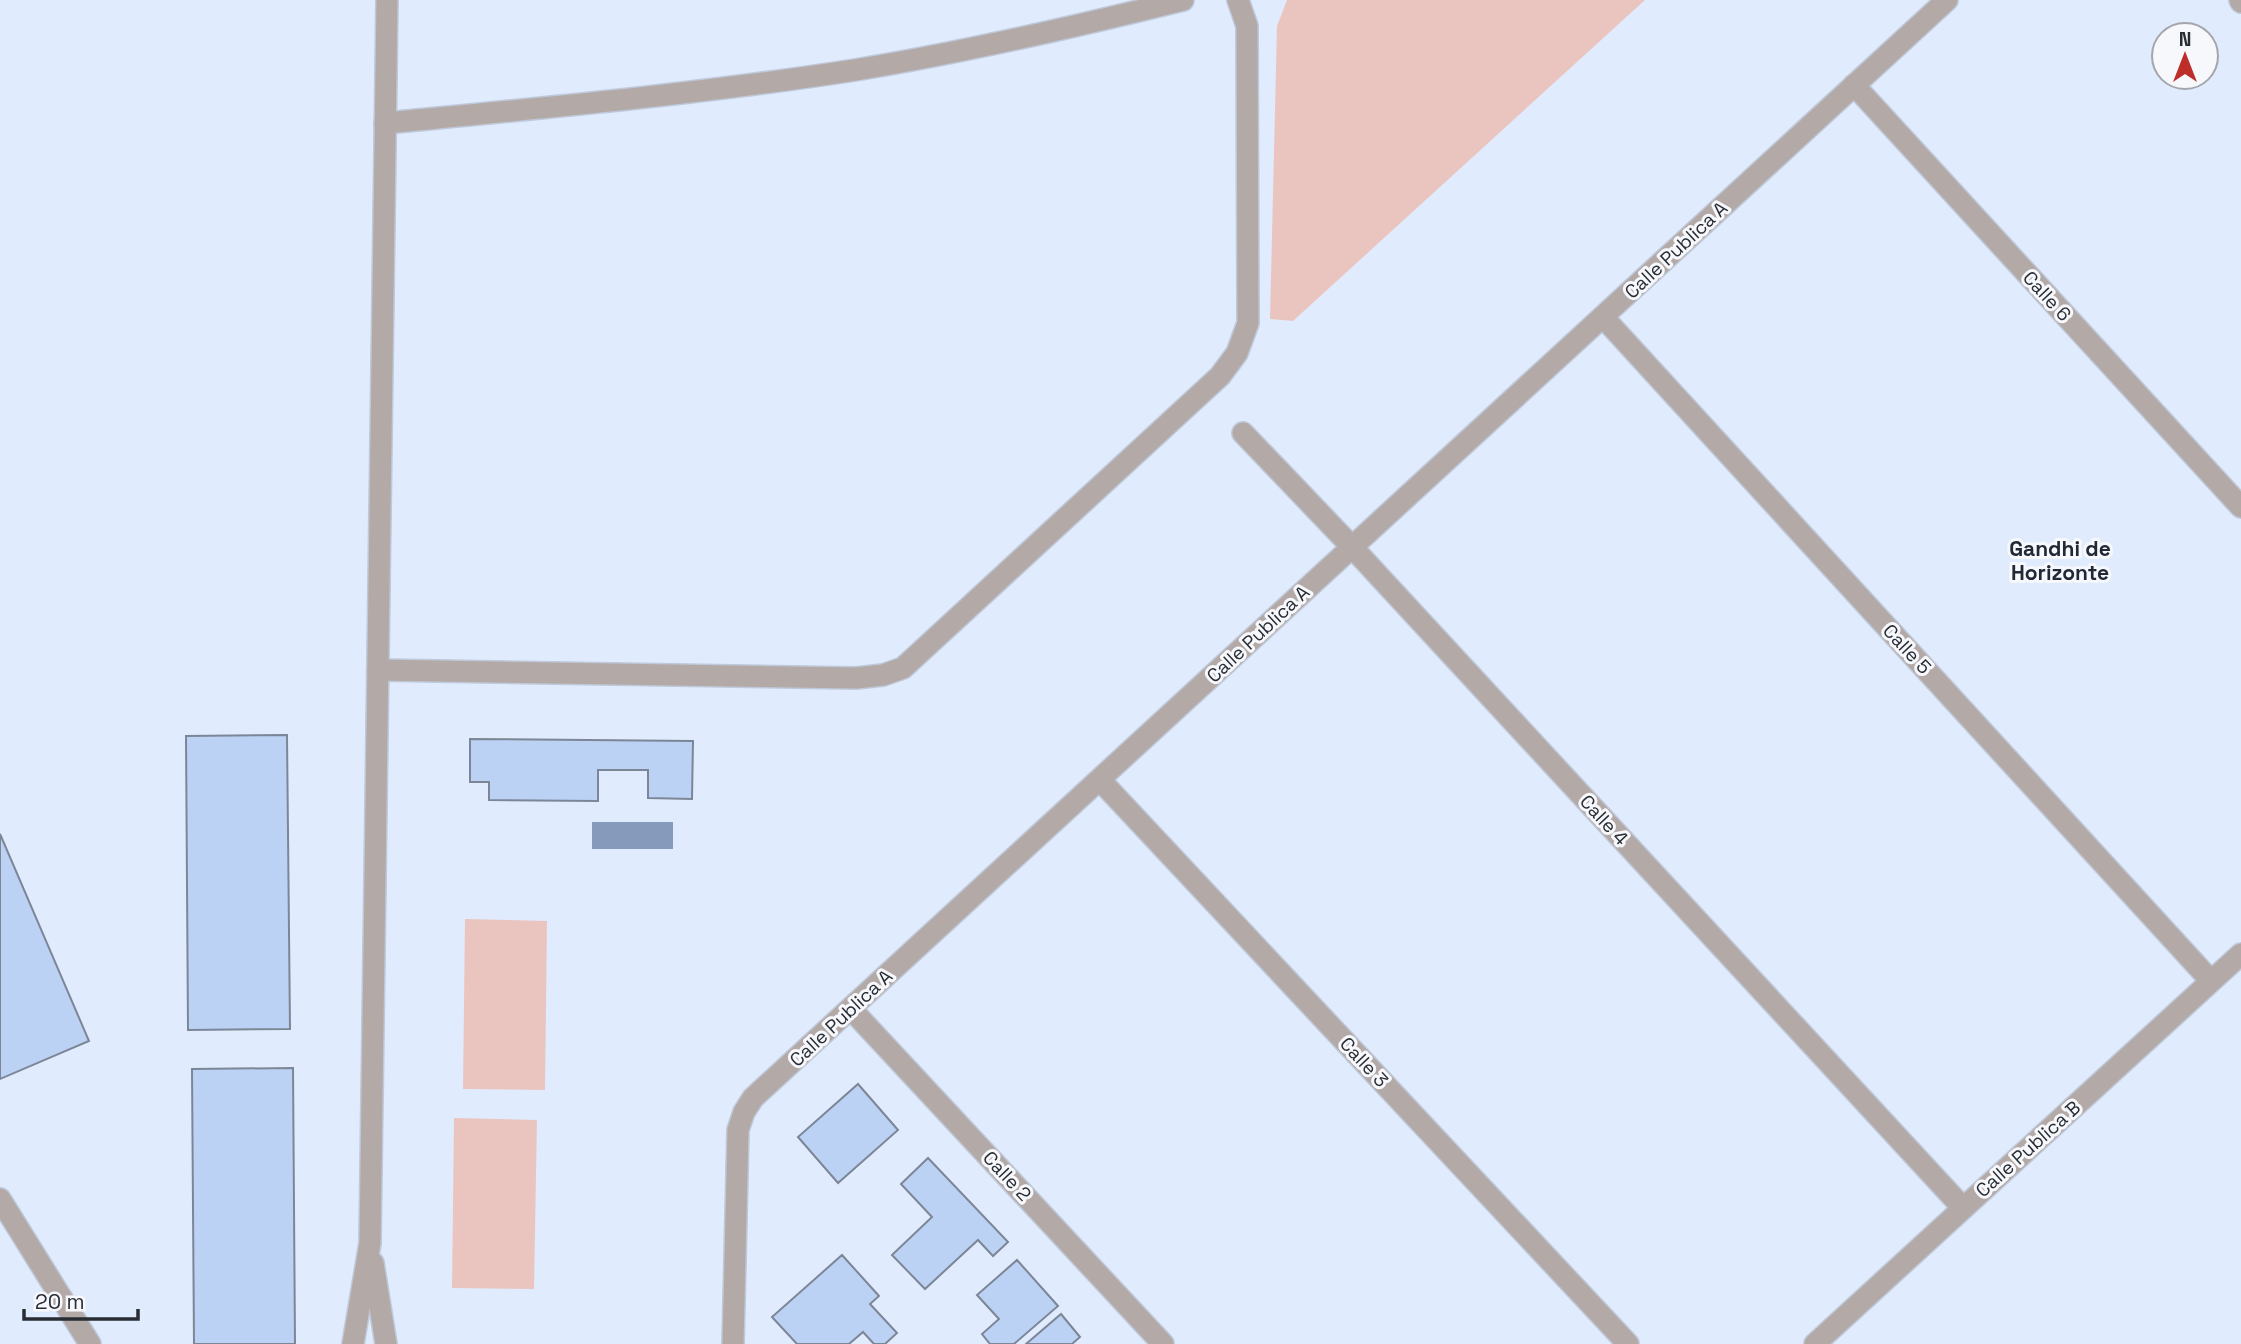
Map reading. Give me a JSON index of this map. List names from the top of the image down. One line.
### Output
{"streets":{"street":["Calle Publica A","Calle 6","Calle 5","Calle 4","Calle 3","Calle Publica B","Calle 2"]},"crossings":[["Calle Publica A","Calle 6"],["Calle Publica A","Calle 5"],["Calle Publica A","Calle 4"],["Calle Publica A","Calle 3"],["Calle Publica A","Calle 2"],["Calle 5","Calle Publica B"],["Calle 4","Calle Publica B"]],"districts":["Gandhi de Horizonte"],"scale_bar":"20 m","north":"top"}
